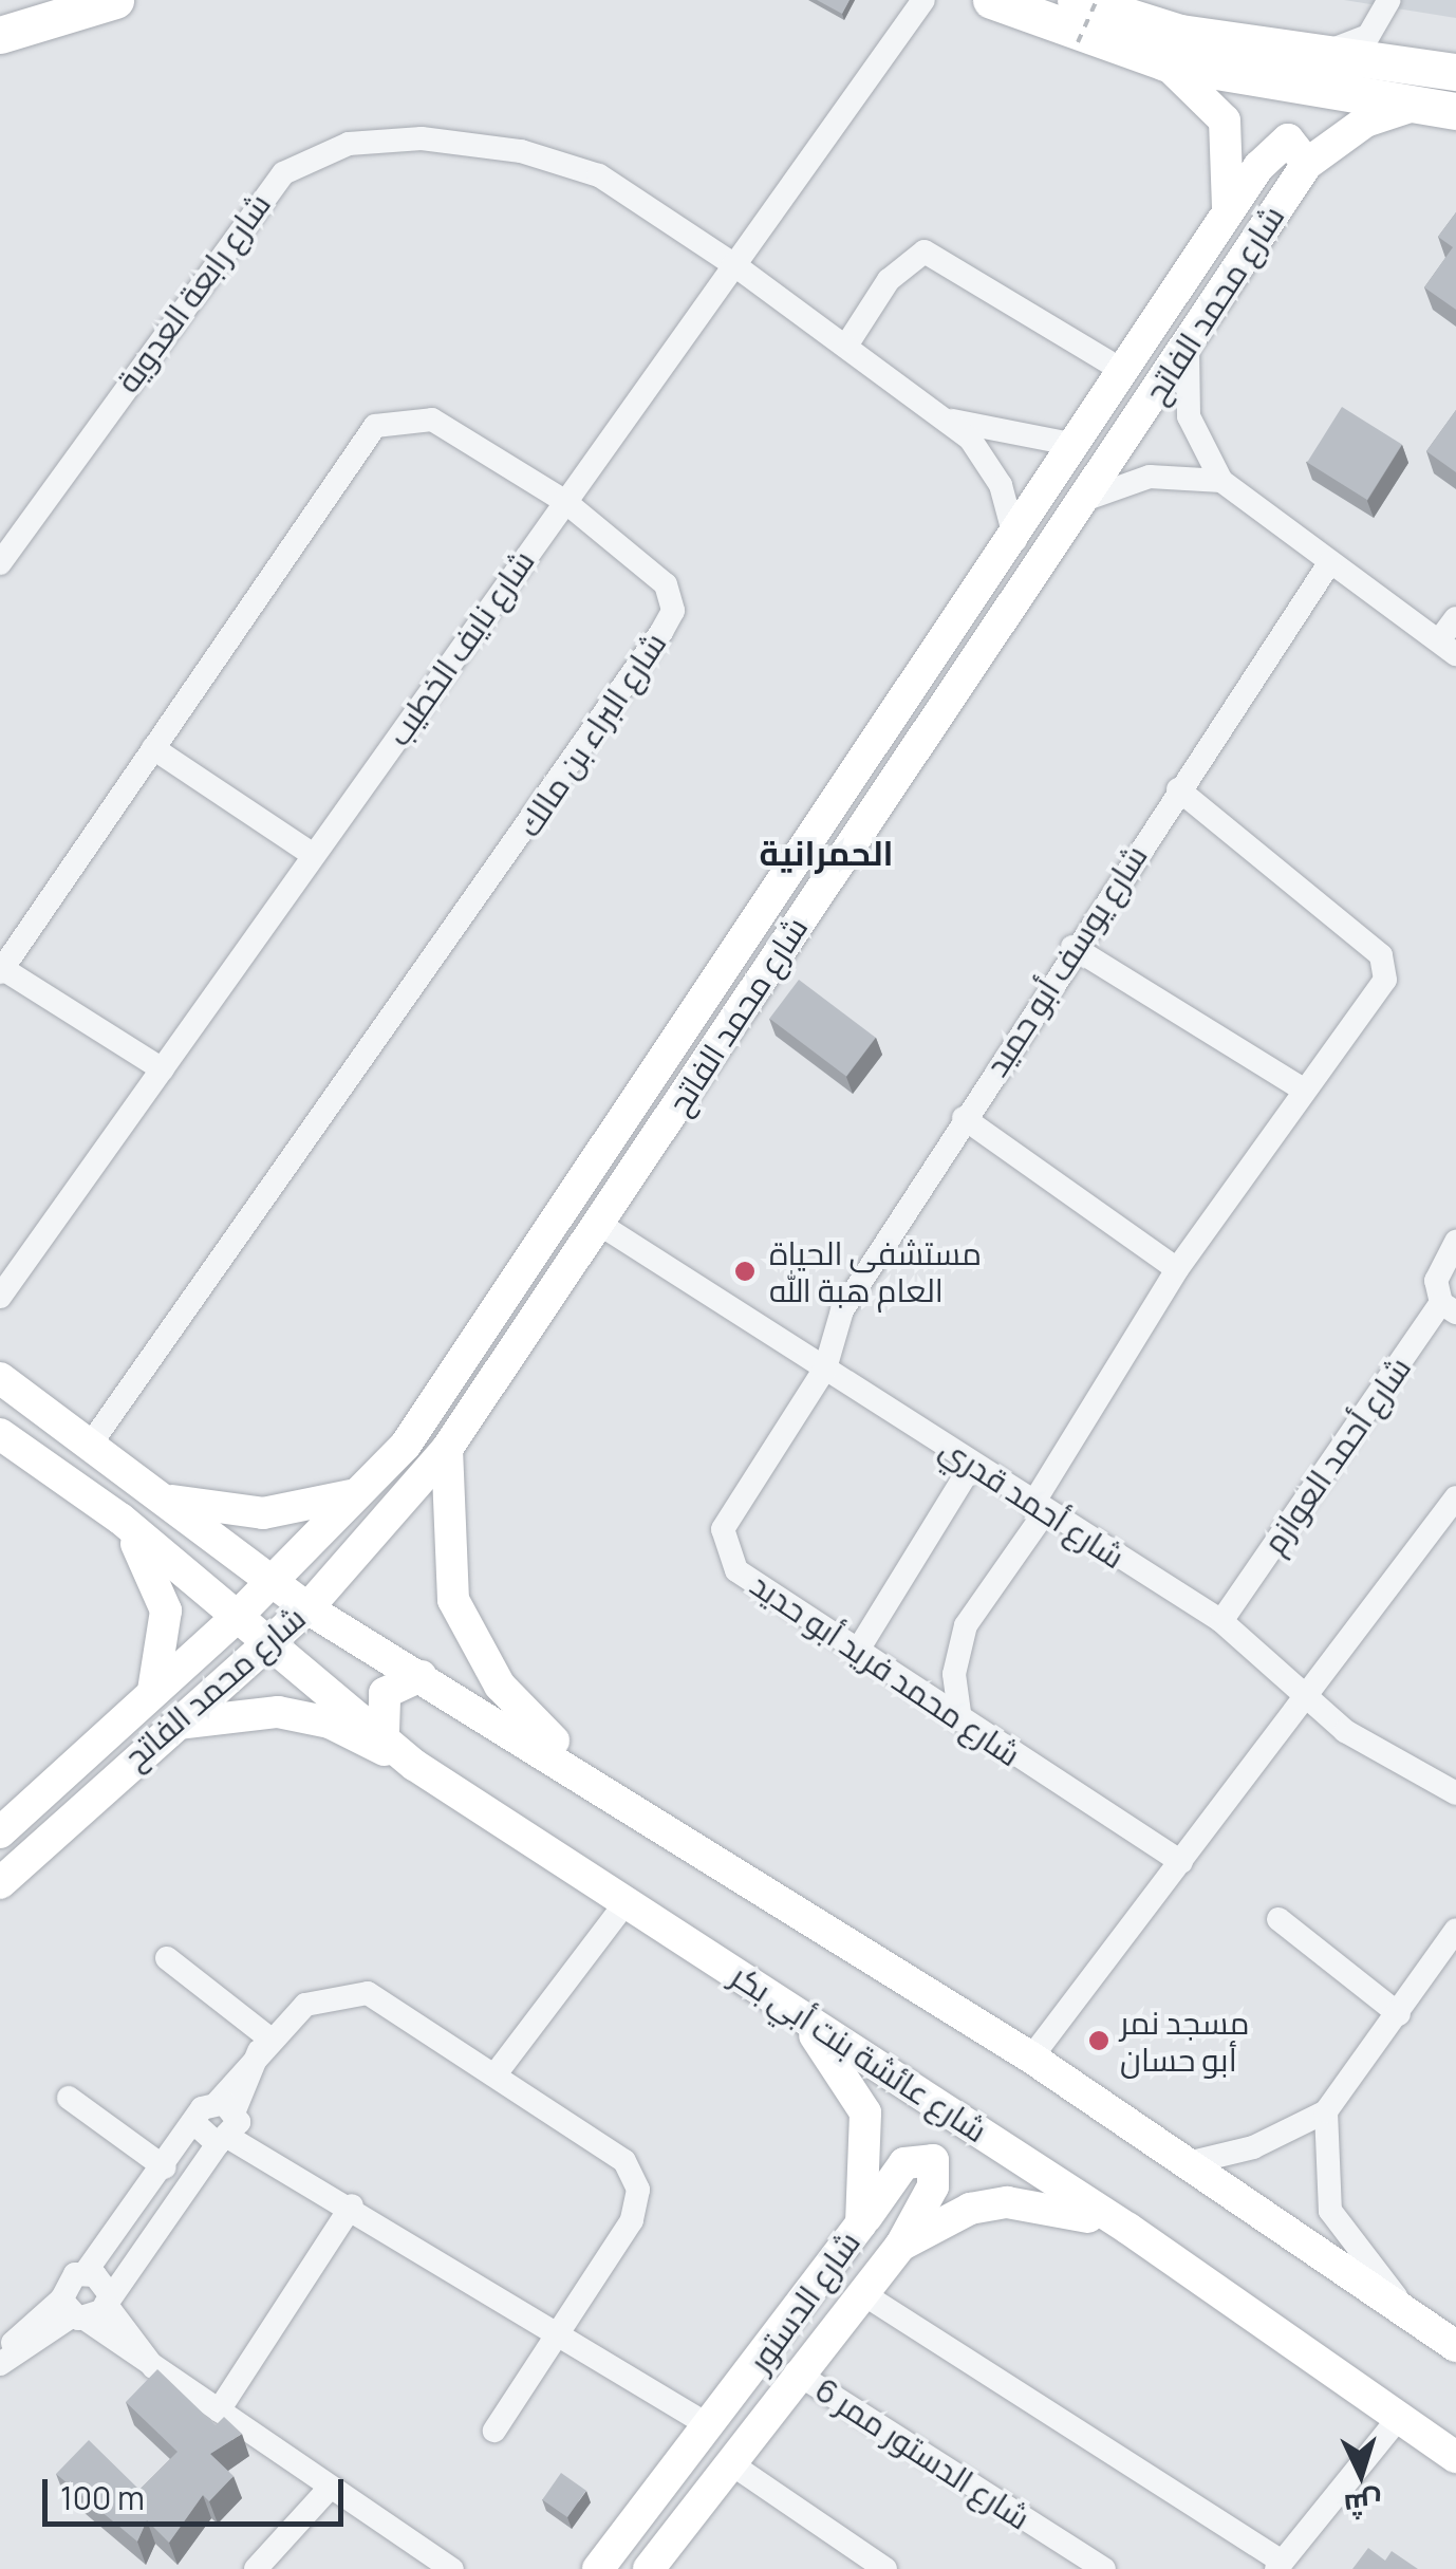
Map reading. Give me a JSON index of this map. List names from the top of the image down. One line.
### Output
{"streets":{"main road":["شارع محمد الفاتح","شارع عائشة بنت أبي بكر","شارع الدستور"],"street":["شارع رابعة العدوية","شارع نايف الخطيب","شارع البراء بن مالك","شارع يوسف أبو حميد","شارع أحمد العوازم","شارع أحمد قدري","شارع محمد فريد أبو حديد","شارع الدستور ممر 6"]},"crossings":[["شارع رابعة العدوية","شارع محمد الفاتح"],["شارع رابعة العدوية","شارع نايف الخطيب"],["شارع محمد الفاتح","شارع أحمد قدري"],["شارع محمد الفاتح","شارع عائشة بنت أبي بكر"],["شارع نايف الخطيب","شارع البراء بن مالك"],["شارع يوسف أبو حميد","شارع أحمد قدري"],["شارع يوسف أبو حميد","شارع محمد فريد أبو حديد"],["شارع أحمد العوازم","شارع أحمد قدري"],["شارع أحمد قدري","شارع محمد فريد أبو حديد"],["شارع عائشة بنت أبي بكر","شارع الدستور"],["شارع الدستور","شارع الدستور ممر 6"]],"districts":["الحمرانية"],"places":["مستشفى الحياة العام هبة الله","مسجد نمر أبو حسان"],"scale_bar":"100 m","north":"bottom"}
